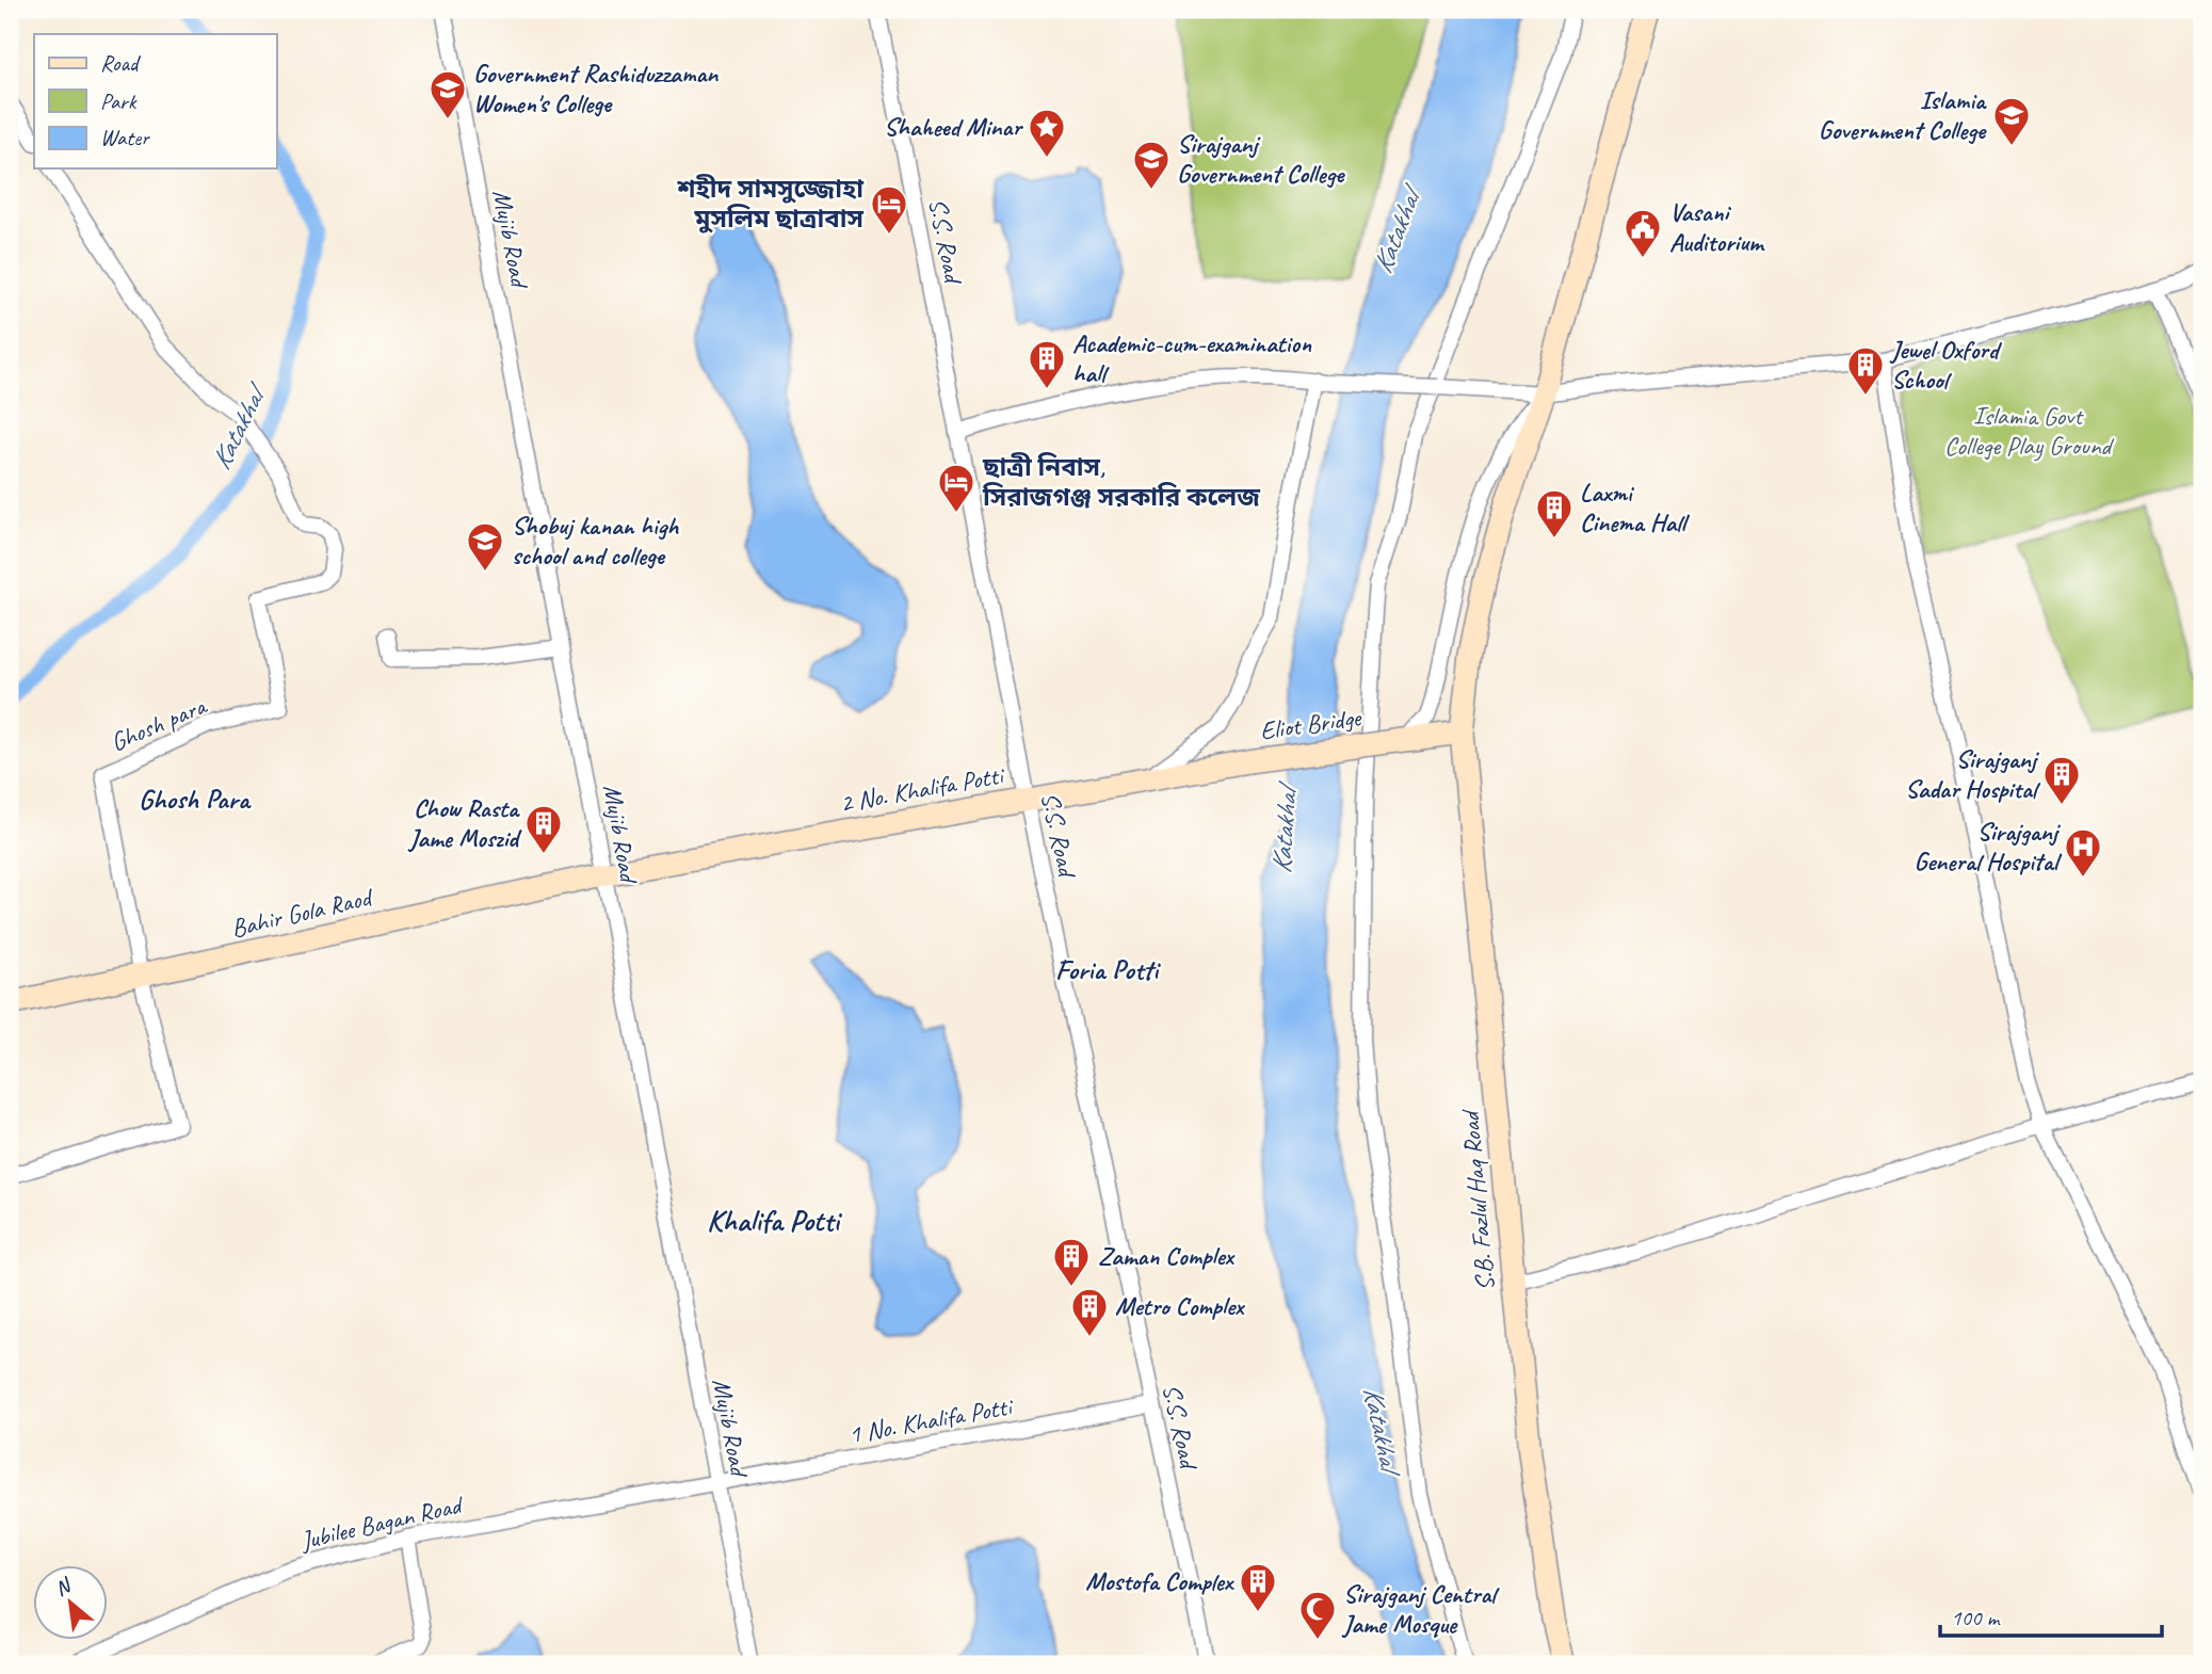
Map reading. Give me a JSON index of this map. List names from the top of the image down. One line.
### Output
{"streets":{"main road":["Eliot Bridge","2 No. Khalifa Potti","Bahir Gola Raod","S.B. Fazlul Haq Road"],"street":["Mujib Road","S.S. Road","Ghosh para","1 No. Khalifa Potti","Jubilee Bagan Road"]},"crossings":[["Mujib Road","2 No. Khalifa Potti"],["Mujib Road","Bahir Gola Raod"],["Mujib Road","1 No. Khalifa Potti"],["Mujib Road","Jubilee Bagan Road"],["S.S. Road","2 No. Khalifa Potti"],["S.S. Road","1 No. Khalifa Potti"],["Ghosh para","Bahir Gola Raod"],["Eliot Bridge","2 No. Khalifa Potti"],["Eliot Bridge","S.B. Fazlul Haq Road"],["2 No. Khalifa Potti","Bahir Gola Raod"],["1 No. Khalifa Potti","Jubilee Bagan Road"]],"districts":["Ghosh Para","Foria Potti","Khalifa Potti"],"water":["Katakhal"],"parks":["Islamia Govt College Play Ground"],"places":{"school or university":["Government Rashiduzzaman Women's College","Islamia Government College","Sirajganj Government College","Shobuj kanan high school and college"],"place":["Shaheed Minar"],"hotel":["শহীদ সামসুজ্জোহা মুসলিম ছাত্রাবাস","ছাত্রী নিবাস, সিরাজগঞ্জ সরকারি কলেজ"],"public building":["Vasani Auditorium"],"building":["Academic-cum-examination hall","Jewel Oxford School","Laxmi Cinema Hall","Sirajganj Sadar Hospital","Chow Rasta Jame Moszid","Zaman Complex","Metro Complex","Mostofa Complex"],"hospital":["Sirajganj General Hospital"],"mosque":["Sirajganj Central Jame Mosque"]},"legend":["Road","Park","Water"],"scale_bar":"100 m","north":"top left"}
